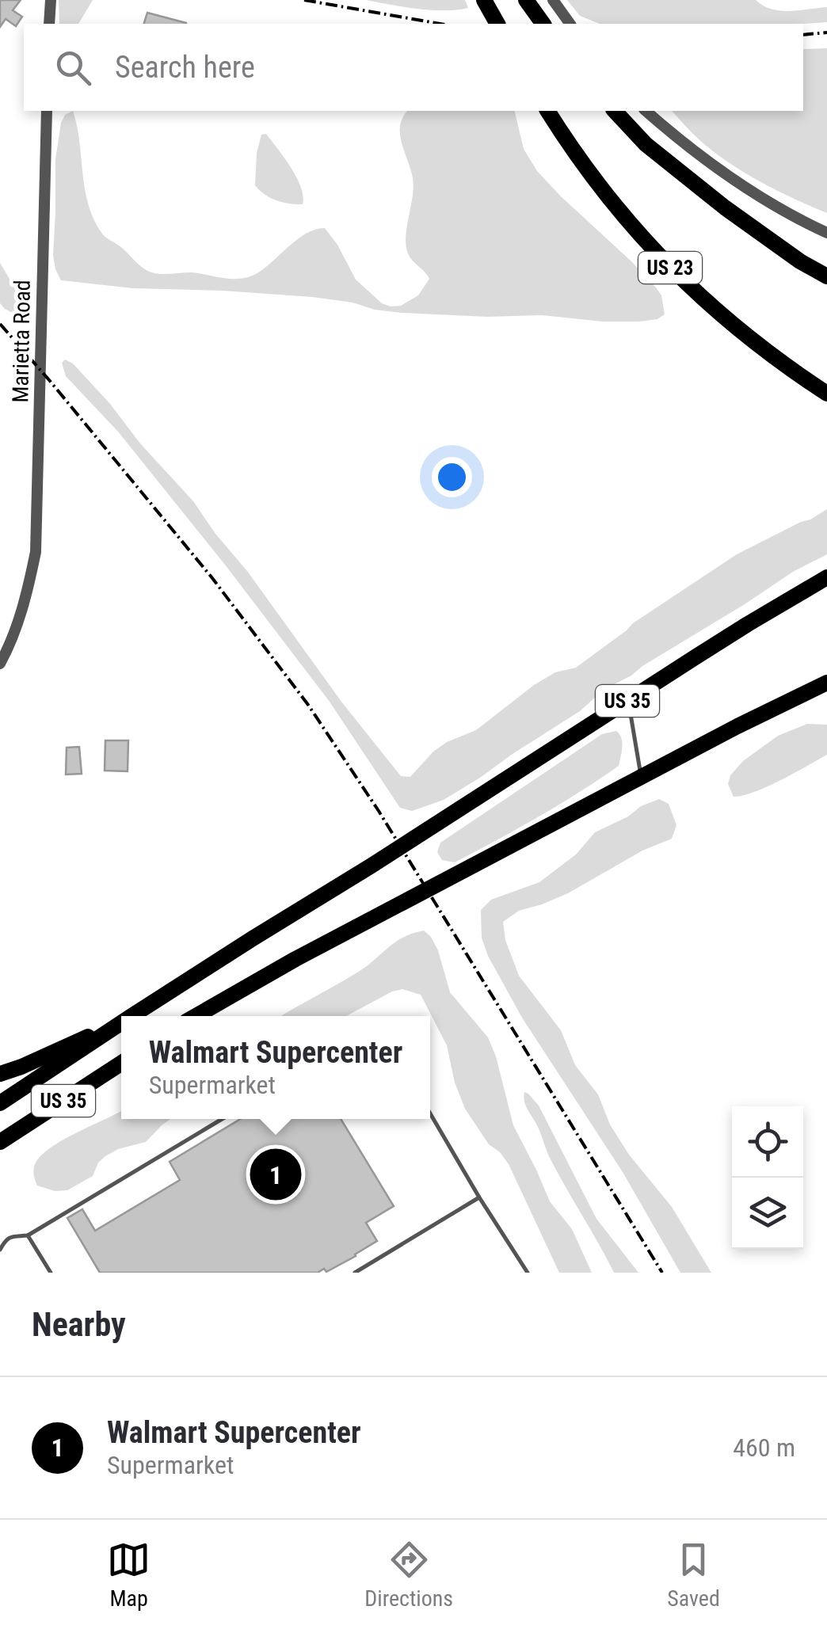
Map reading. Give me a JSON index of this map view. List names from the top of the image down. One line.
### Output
{"streets":{"highway":["US 23","US 35"],"street":["Marietta Road"]},"page":{"search":"Search here","popup":["Walmart Supercenter","Supermarket"],"pins":"1","heading":"Nearby","list":[{"mark":"1","name":"Walmart Supercenter","note":"Supermarket","value":"460 m"}],"nav":["Map","Directions","Saved"]}}
